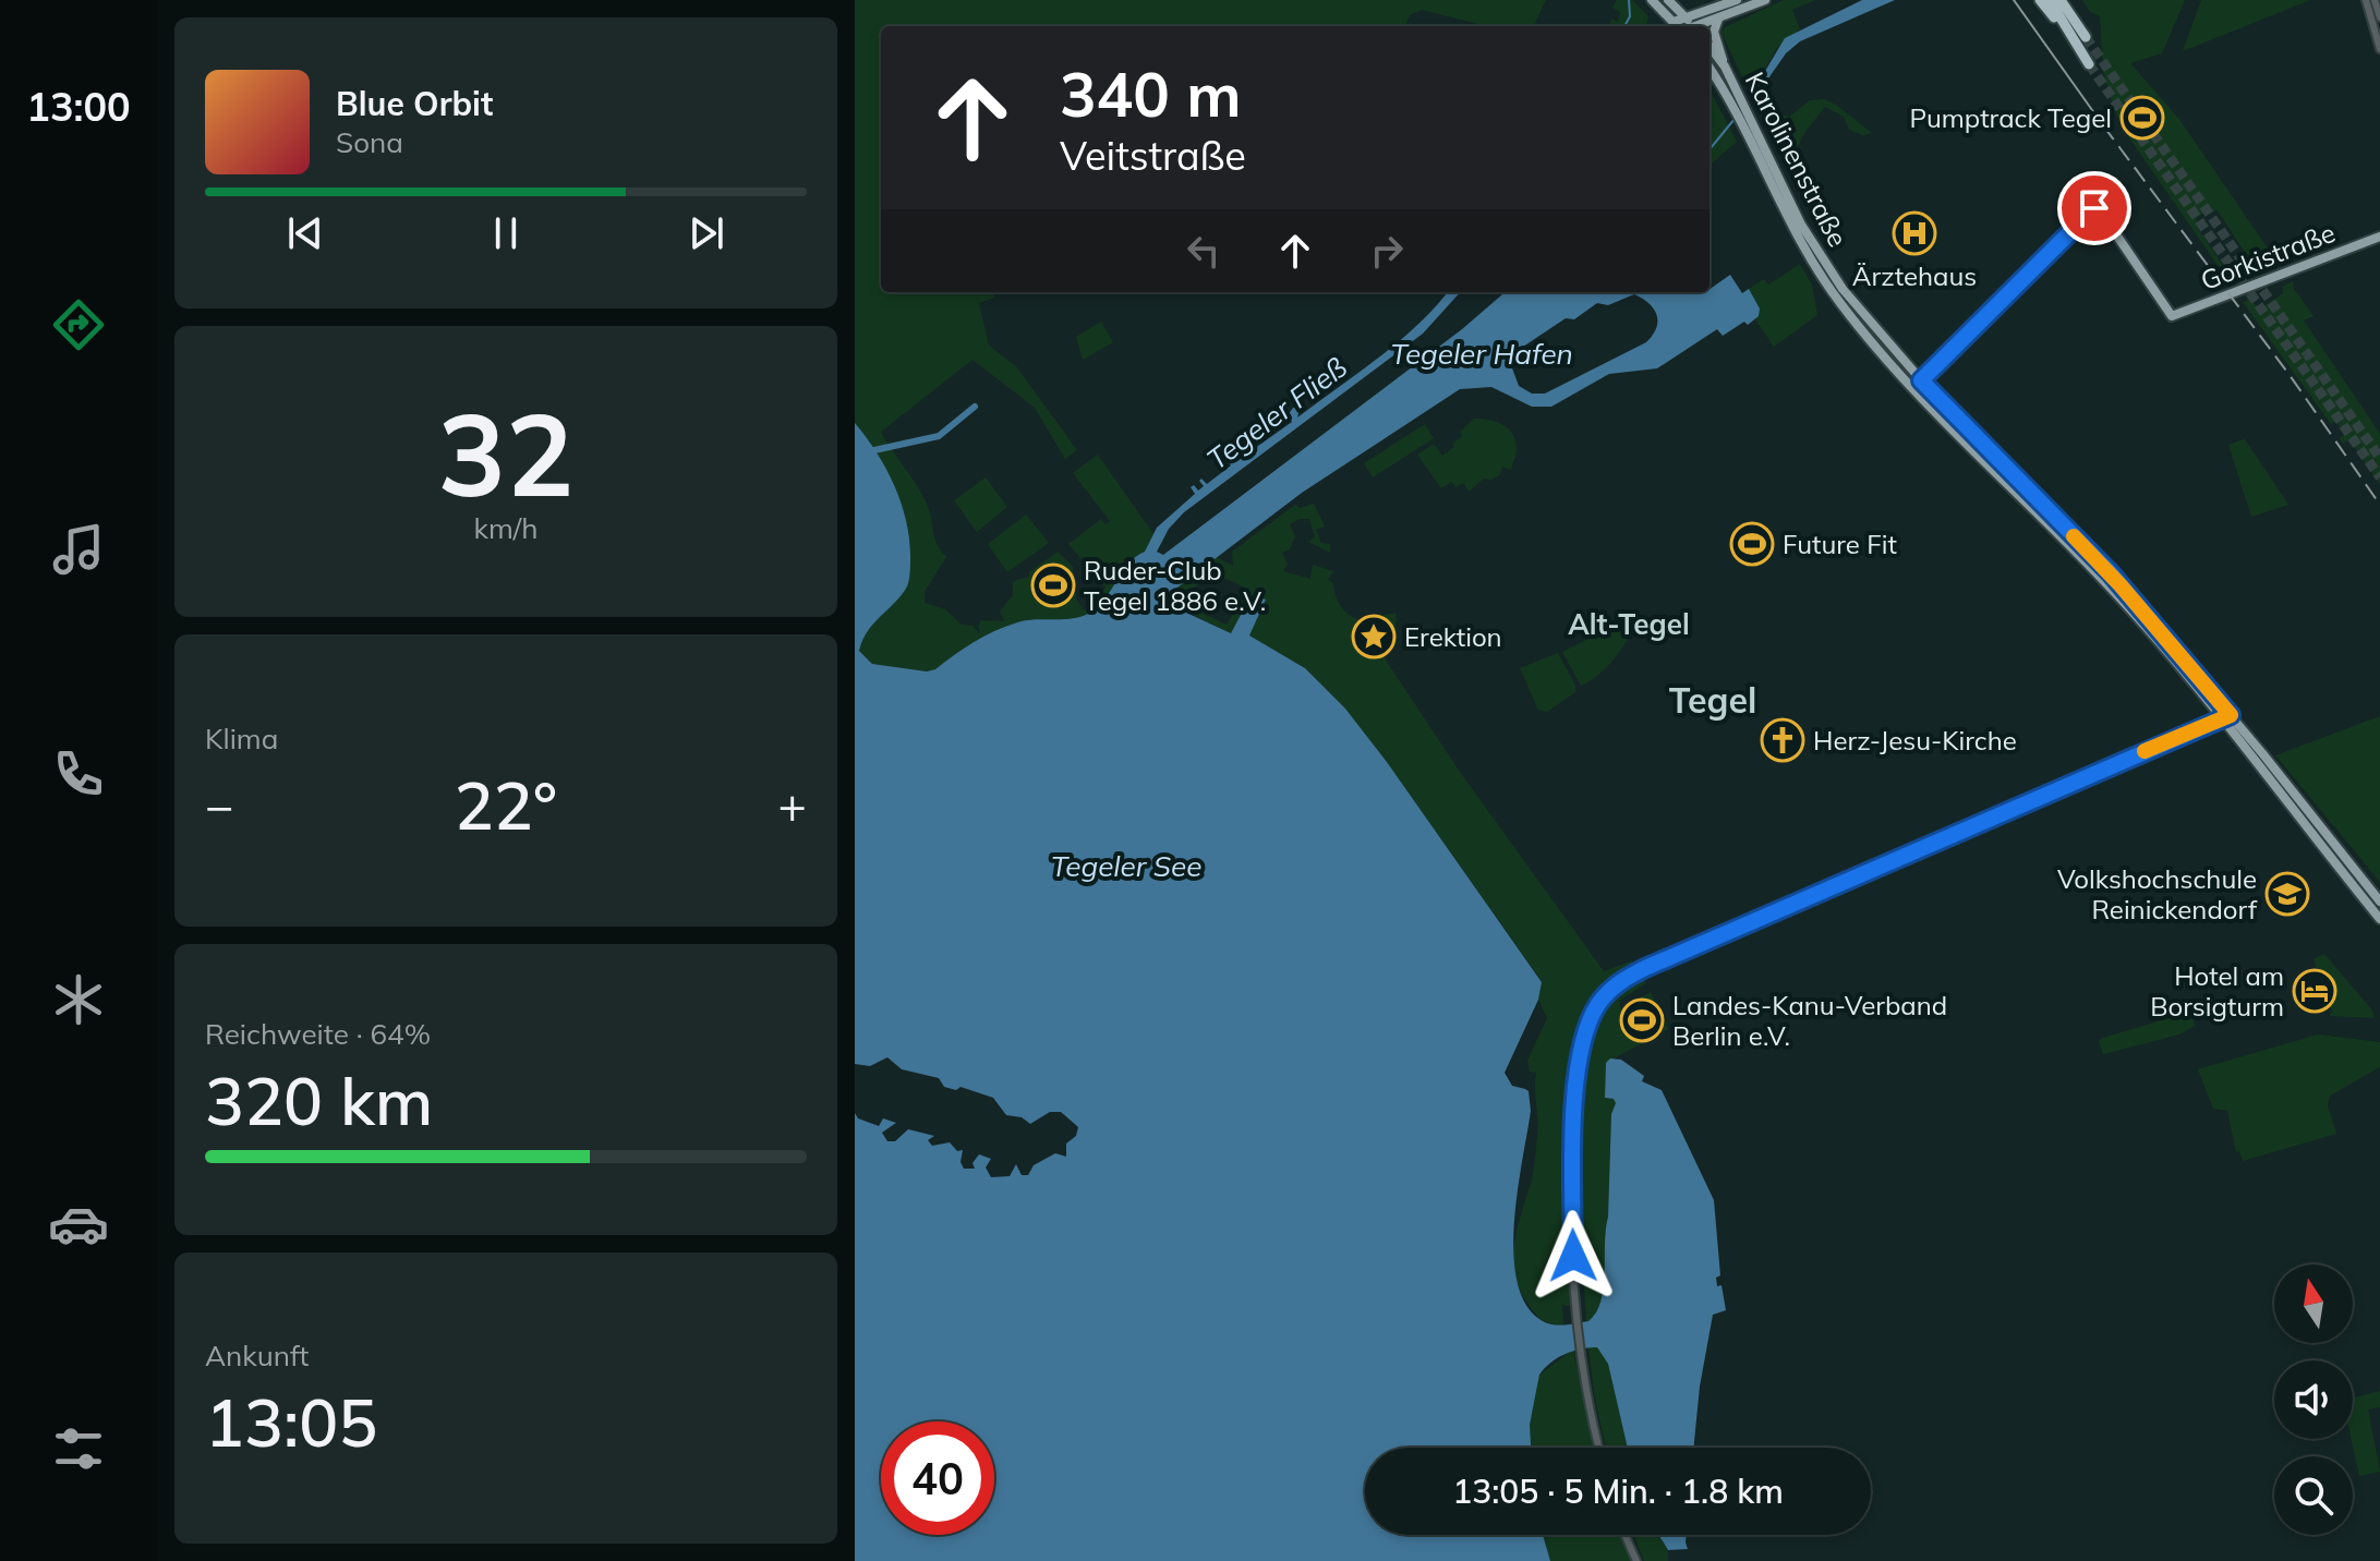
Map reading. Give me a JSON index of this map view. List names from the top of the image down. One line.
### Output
{"streets":{"main road":["Karolinenstraße","Gorkistraße"]},"crossings":[["Karolinenstraße","Gorkistraße"]],"districts":["Alt-Tegel","Tegel"],"water":["Tegeler Hafen","Tegeler Fließ","Tegeler See"],"places":{"sports":["Pumptrack Tegel","Future Fit","Ruder-Club Tegel 1886 e.V.","Landes-Kanu-Verband Berlin e.V."],"hospital":["Ärztehaus"],"place":["Erektion"],"church":["Herz-Jesu-Kirche"],"school or university":["Volkshochschule Reinickendorf"],"hotel":["Hotel am Borsigturm"]},"north":"top","page":{"tabs":"13:00","turn":["340 m","Veitstraße"],"song":["Blue Orbit","Sona"],"tile":[["32","km/h"],"Klima",["Reichweite · 64%","320 km"],["Ankunft","13:05"]],"heat":["−","22°","+"],"limit":"40","trip":"13:05 · 5 Min. · 1.8 km"}}
